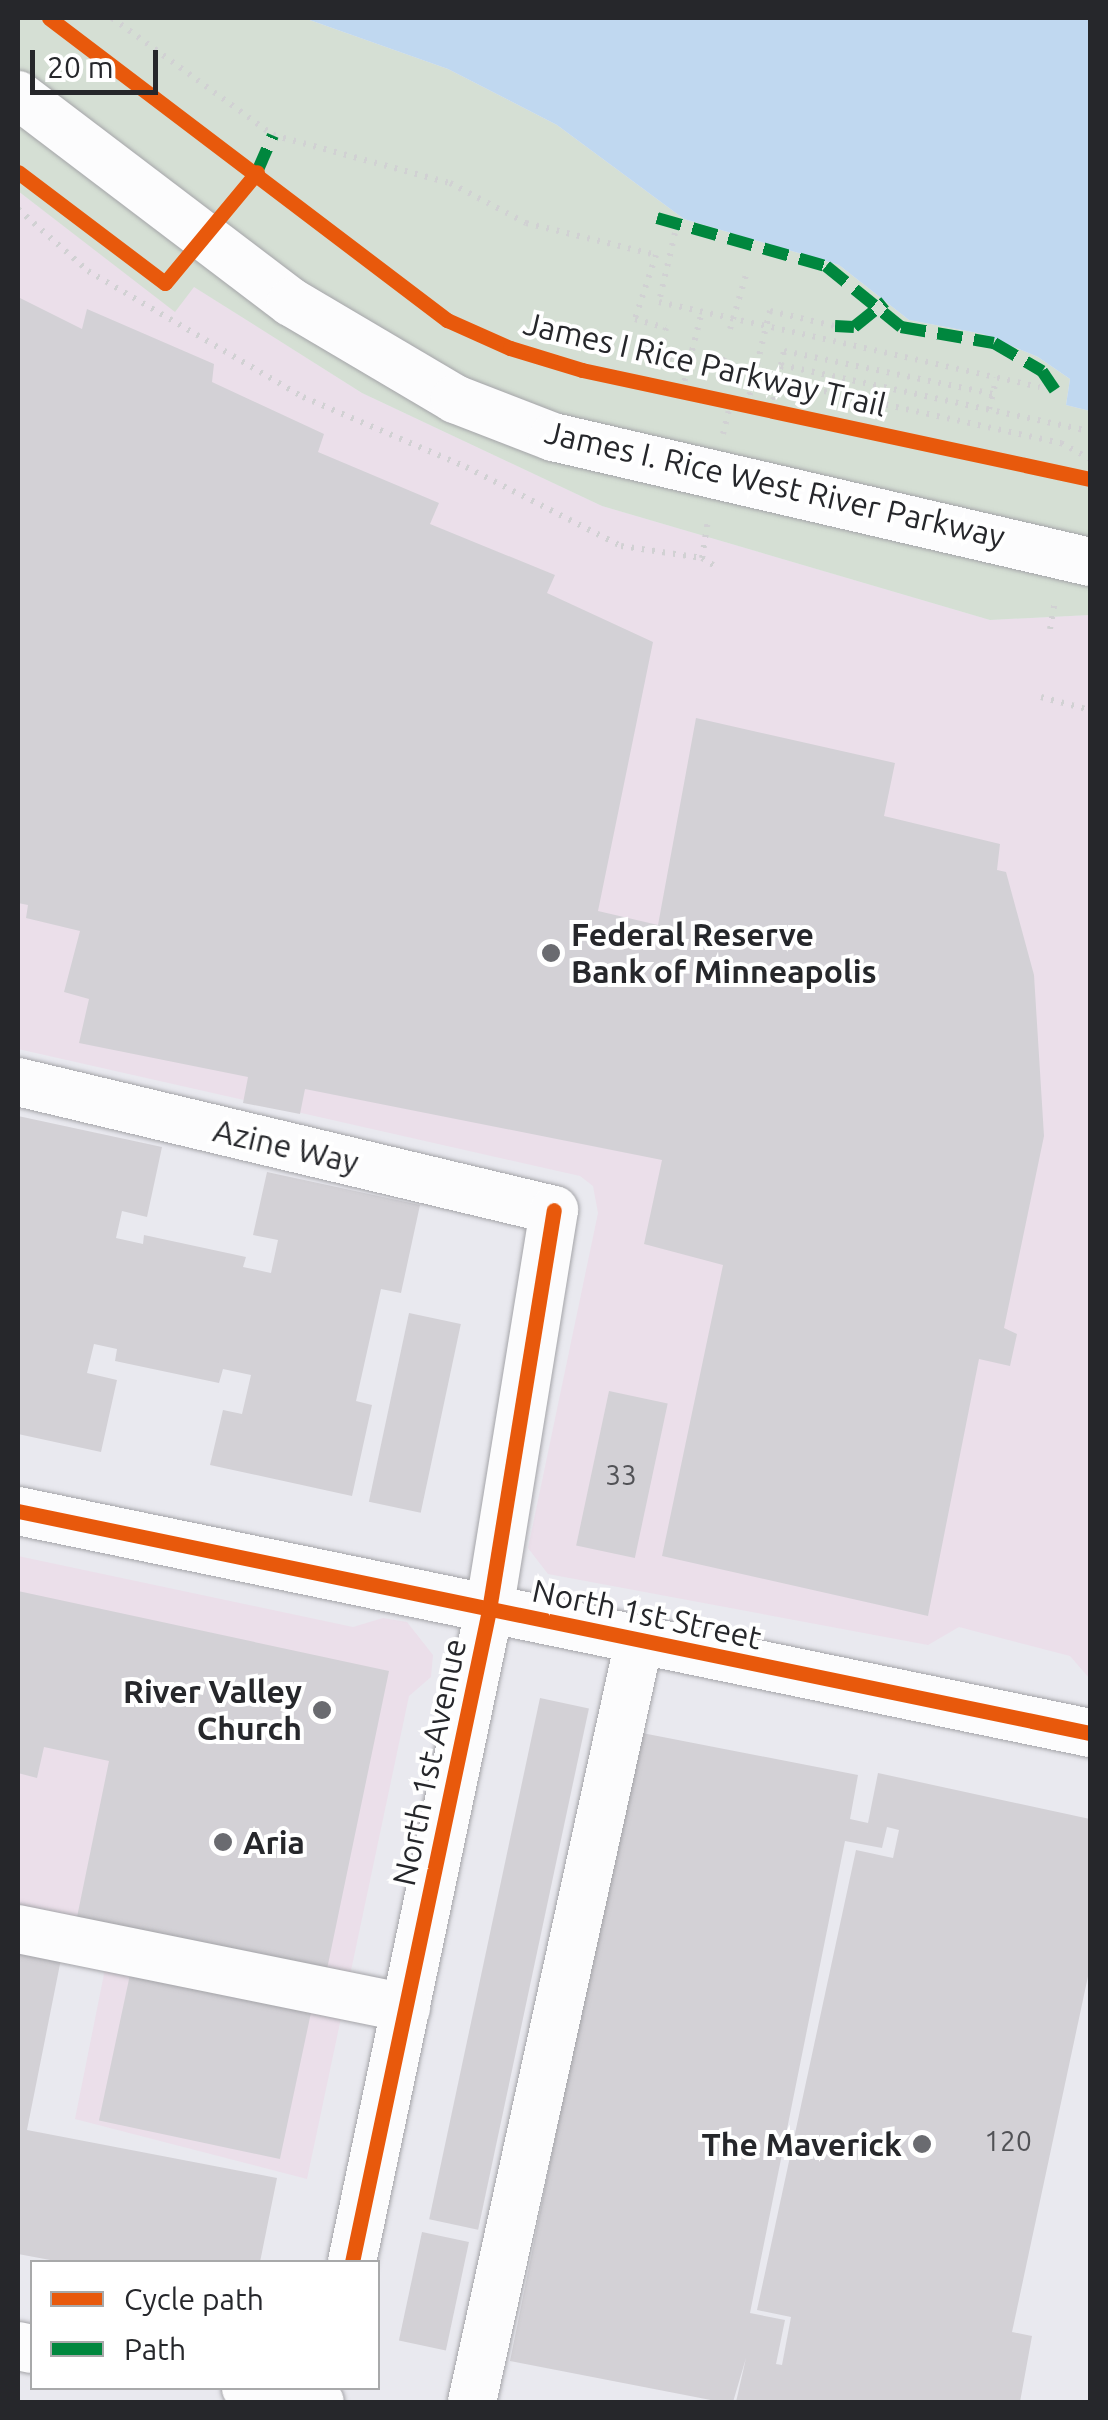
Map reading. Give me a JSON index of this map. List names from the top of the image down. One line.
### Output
{"streets":{"street":["James I. Rice West River Parkway","Azine Way","North 1st Street","North 1st Avenue"],"cycle path":["James I Rice Parkway Trail"]},"crossings":[["Azine Way","North 1st Avenue"],["North 1st Street","North 1st Avenue"]],"places":["Federal Reserve Bank of Minneapolis","River Valley Church","Aria","The Maverick"],"house_numbers":["33","120"],"legend":["Cycle path","Path"],"scale_bar":"20 m"}
